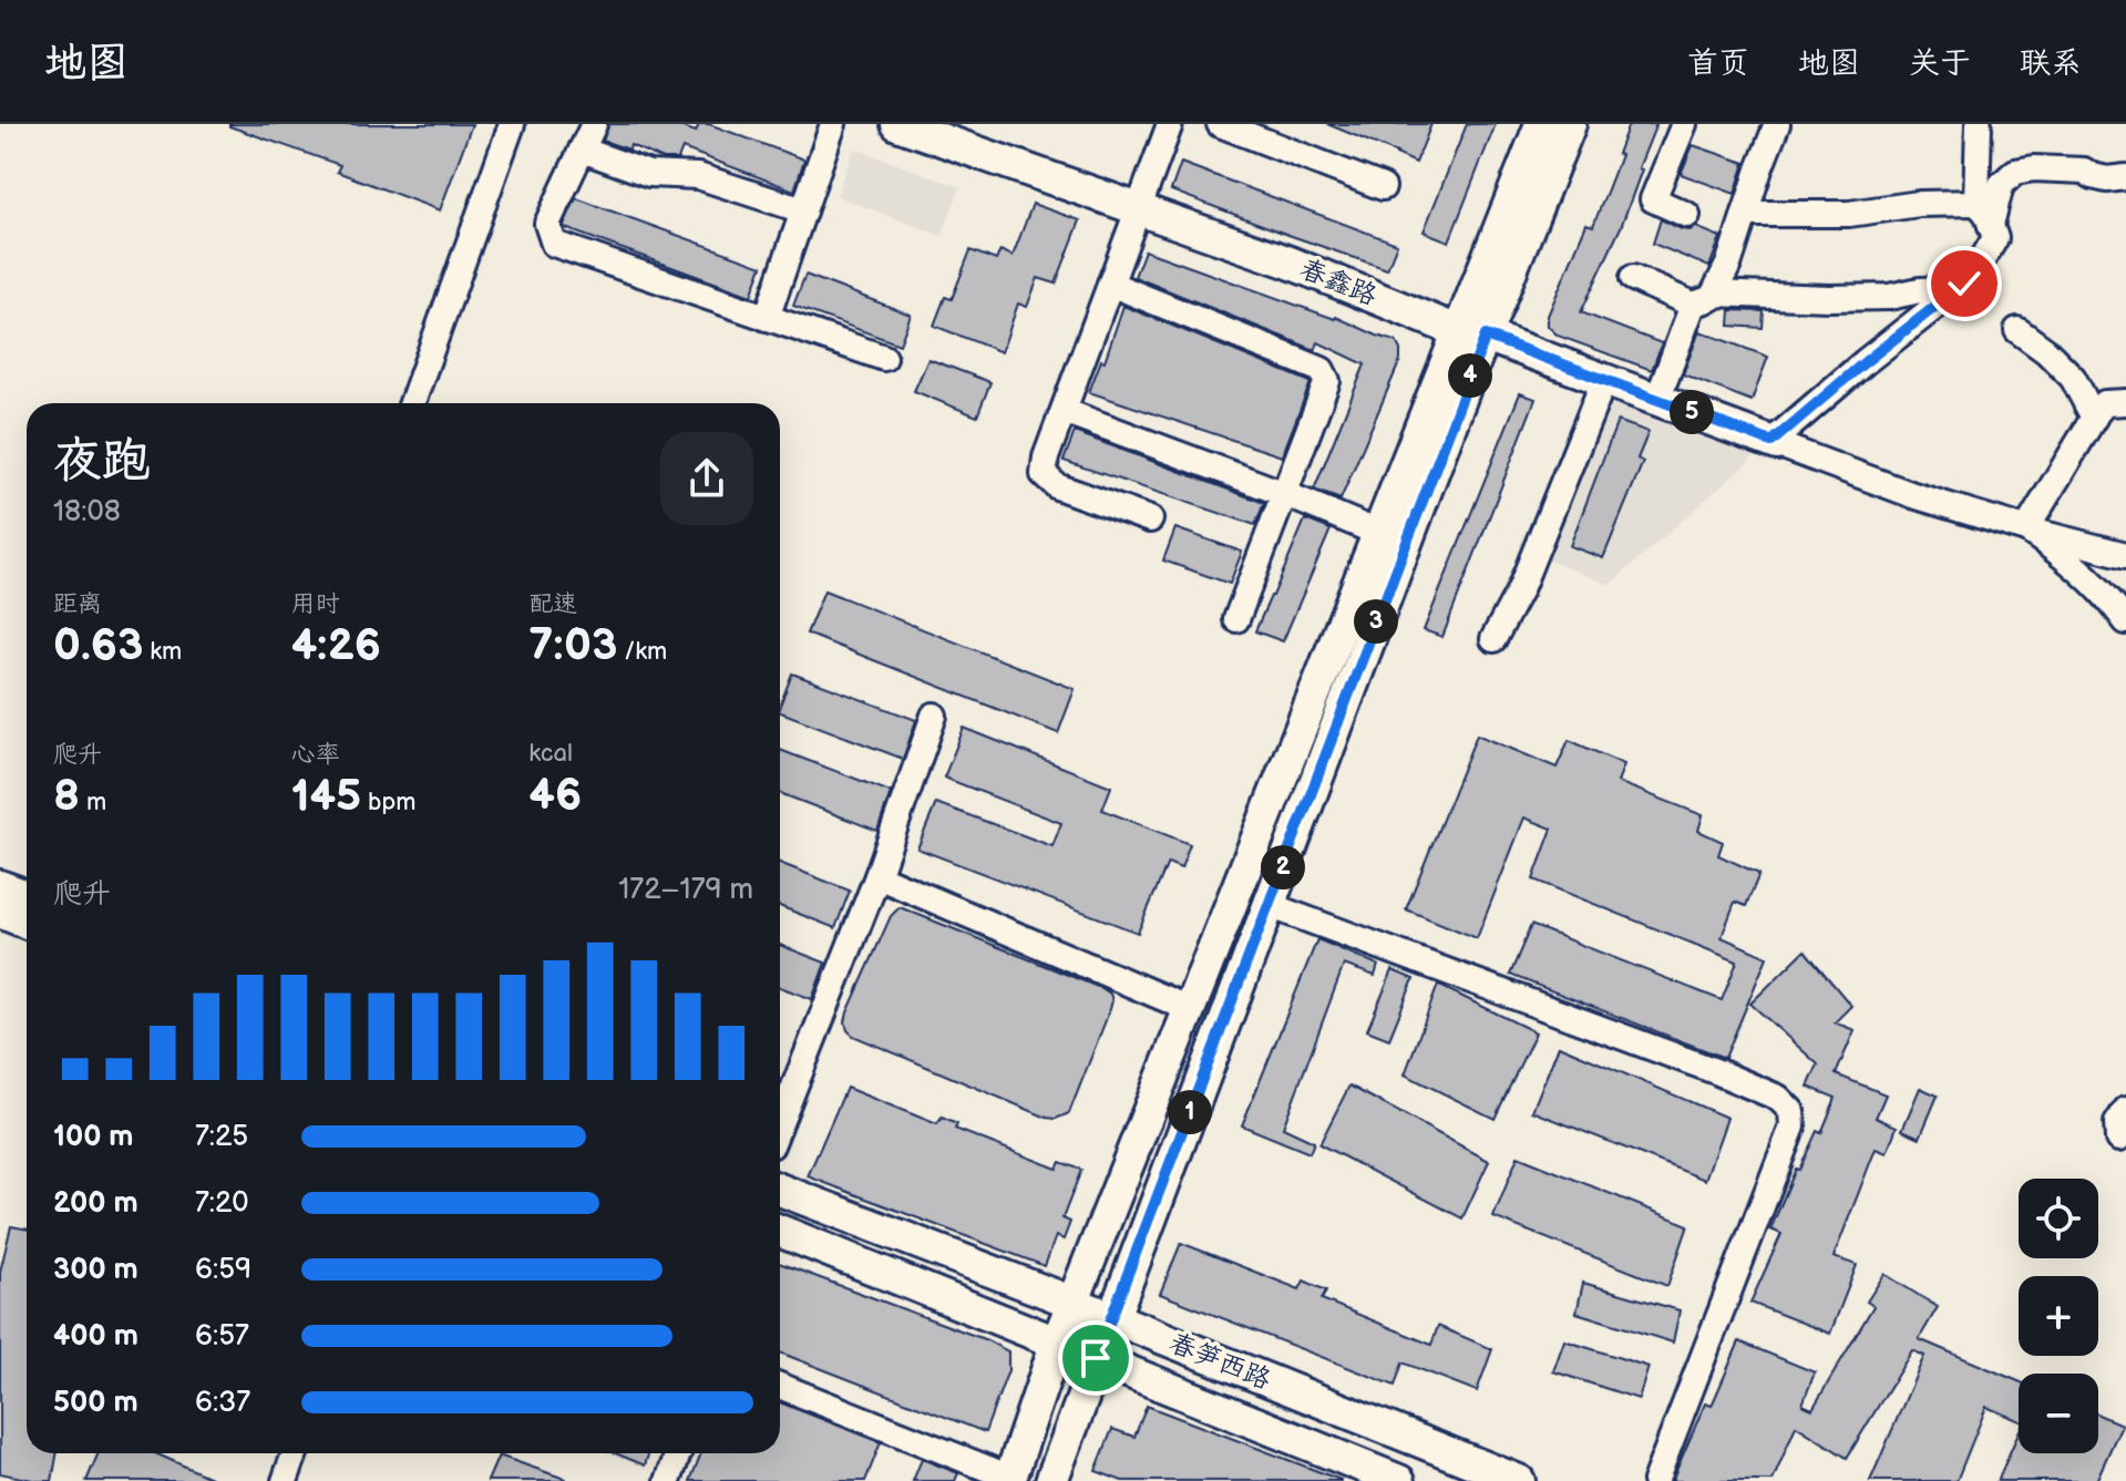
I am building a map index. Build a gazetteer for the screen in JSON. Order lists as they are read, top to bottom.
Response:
{
  "streets": {
    "main road": ["春鑫路", "春笋西路"]
  },
  "page": {
    "header": "地图",
    "nav": [
      "首页",
      "地图",
      "关于",
      "联系"
    ],
    "pins": [
      "4",
      "5",
      "3",
      "2",
      "1"
    ],
    "heading": ["夜跑", "18:08"],
    "stats": [
      ["距离", "0.63 km"],
      ["用时", "4:26"],
      ["配速", "7:03 /km"],
      ["爬升", "8 m"],
      ["心率", "145 bpm"],
      ["kcal", "46"]
    ],
    "chart": ["爬升", "172–179 m"],
    "list": [
      {
        "name": "100 m",
        "note": "7:25"
      },
      {
        "name": "200 m",
        "note": "7:20"
      },
      {
        "name": "300 m",
        "note": "6:59"
      },
      {
        "name": "400 m",
        "note": "6:57"
      },
      {
        "name": "500 m",
        "note": "6:37"
      }
    ],
    "map_buttons": ["+", "−"]
  }
}
